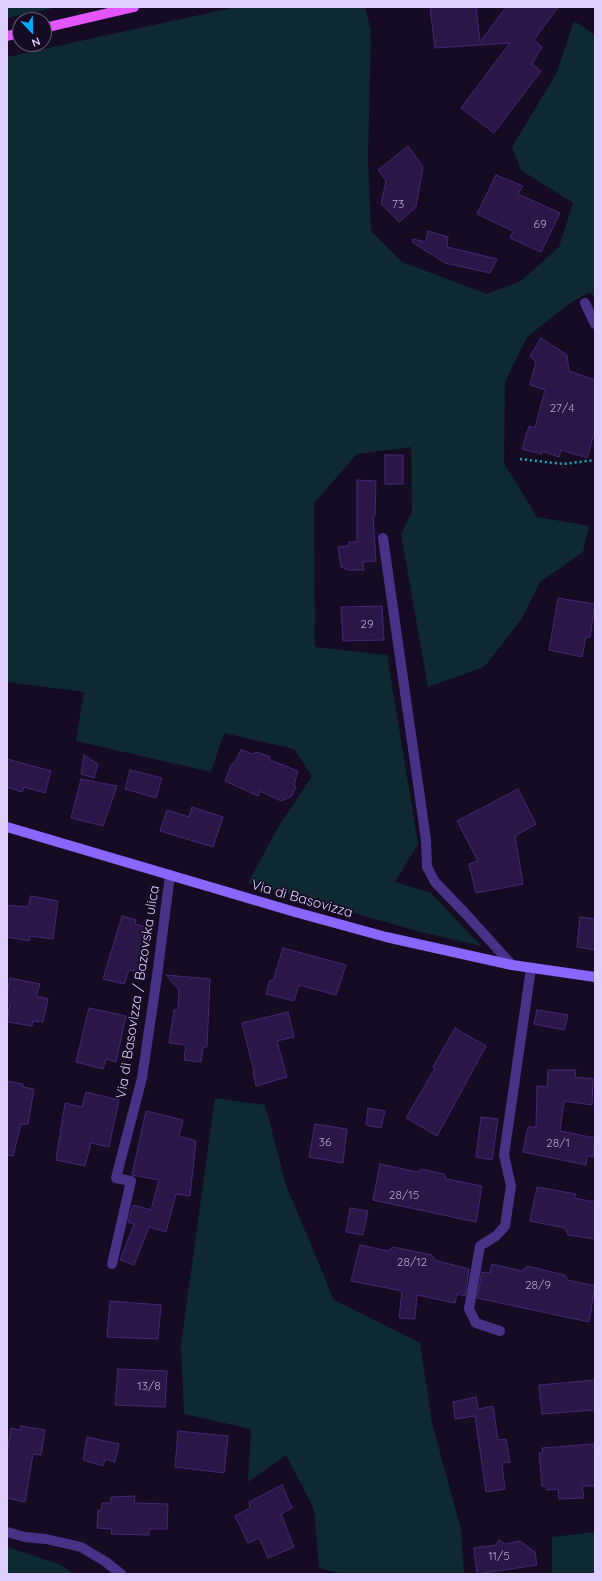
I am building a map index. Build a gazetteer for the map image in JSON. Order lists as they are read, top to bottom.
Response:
{
  "streets": {
    "main road": ["Via di Basovizza"],
    "street": ["Via di Basovizza / Bazovska ulica"]
  },
  "crossings": [
    ["Via di Basovizza", "Via di Basovizza / Bazovska ulica"]
  ],
  "house_numbers": [
    "73",
    "69",
    "27/4",
    "29",
    "36",
    "28/1",
    "28/15",
    "28/12",
    "28/9",
    "13/8",
    "11/5"
  ],
  "north": "bottom"
}
